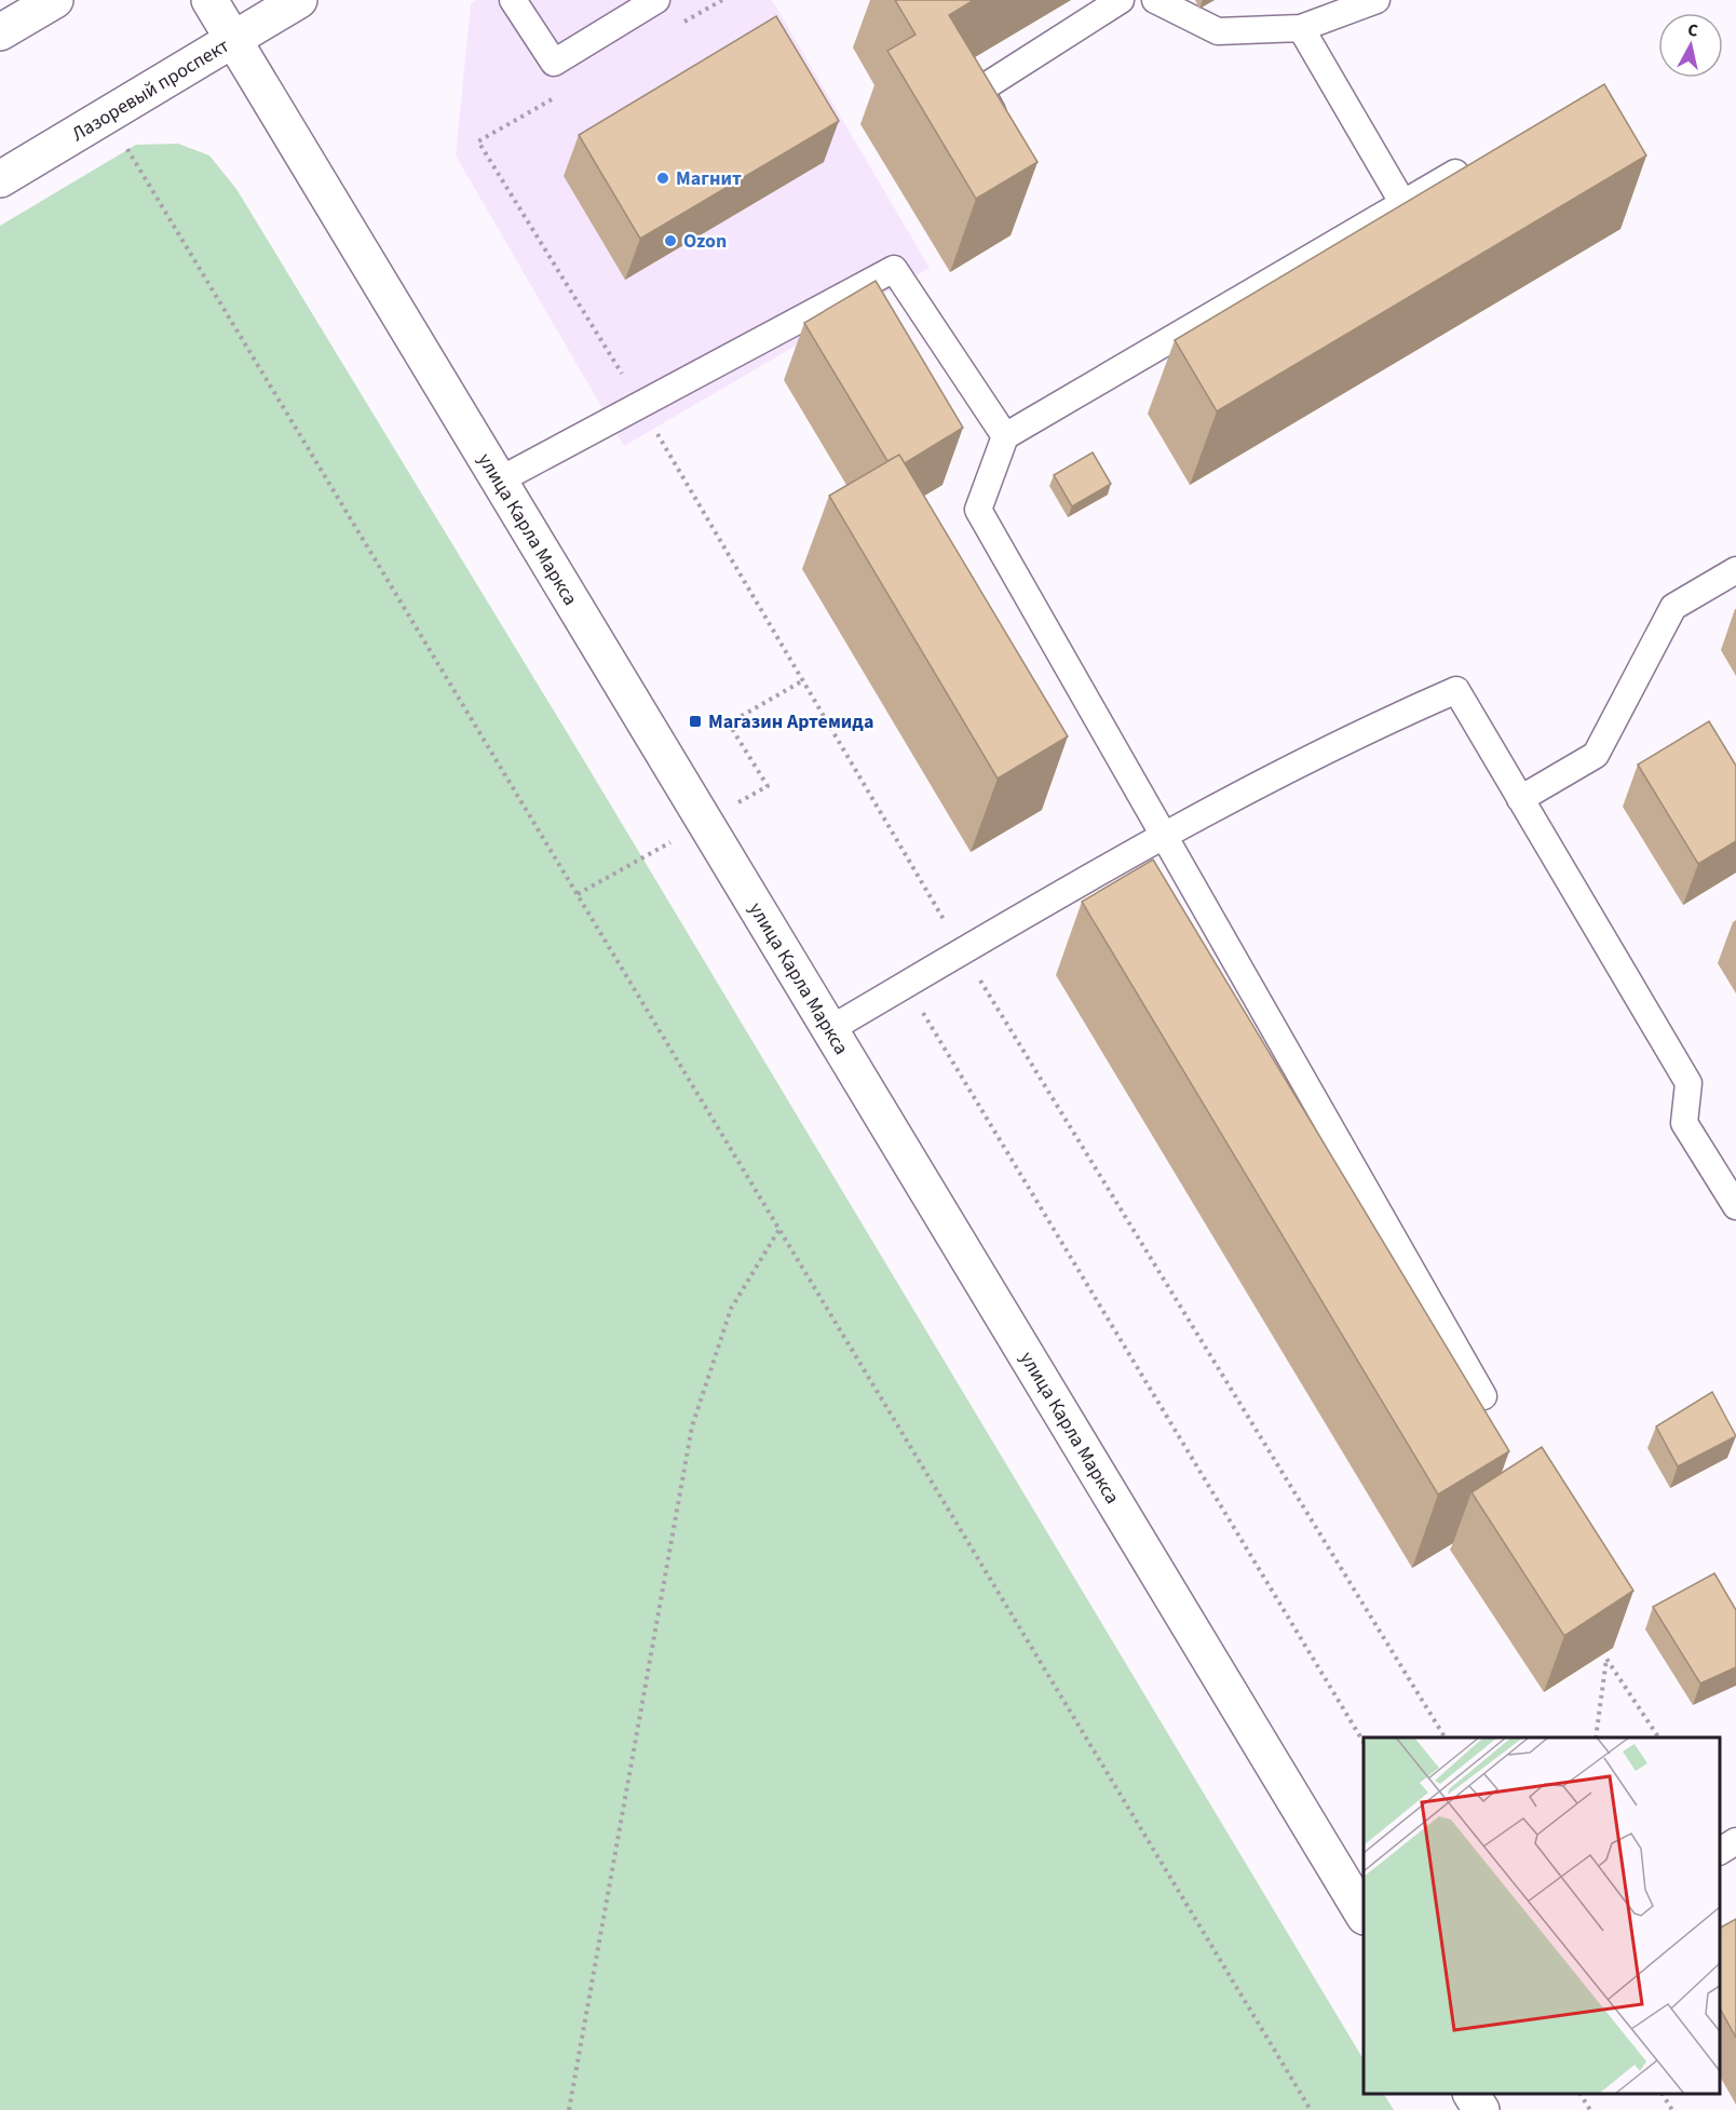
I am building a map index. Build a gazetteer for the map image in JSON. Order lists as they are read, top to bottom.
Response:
{
  "streets": {
    "street": ["Лазоревый проспект", "улица Карла Маркса"]
  },
  "crossings": [
    ["Лазоревый проспект", "улица Карла Маркса"]
  ],
  "places": {
    "other": ["Магнит", "Ozon"],
    "transit": ["Магазин Артемида"]
  },
  "north": "top"
}
